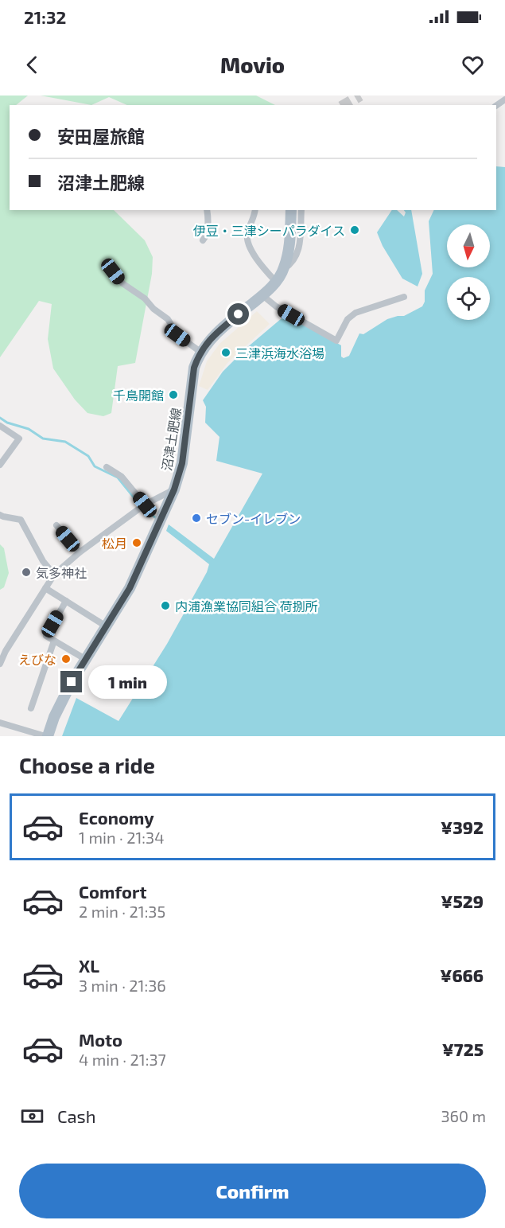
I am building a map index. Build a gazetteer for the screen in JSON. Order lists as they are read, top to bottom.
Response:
{
  "streets": {
    "main road": ["沼津土肥線"]
  },
  "places": [
    "伊豆・三津シーパラダイス",
    "三津浜海水浴場",
    "千鳥開館",
    "セブン-イレブン",
    "松月",
    "気多神社",
    "内浦漁業協同組合 荷捌所",
    "えびな"
  ],
  "north": "bottom",
  "page": {
    "status": "21:32",
    "header": "Movio",
    "banner": ["安田屋旅館", "沼津土肥線"],
    "bubble": "1 min",
    "heading": "Choose a ride",
    "list": [
      {
        "name": "Economy",
        "note": "1 min · 21:34",
        "value": "¥392"
      },
      {
        "name": "Comfort",
        "note": "2 min · 21:35",
        "value": "¥529"
      },
      {
        "name": "XL",
        "note": "3 min · 21:36",
        "value": "¥666"
      },
      {
        "name": "Moto",
        "note": "4 min · 21:37",
        "value": "¥725"
      }
    ],
    "pay": ["Cash", "360 m"],
    "buttons": "Confirm"
  }
}
